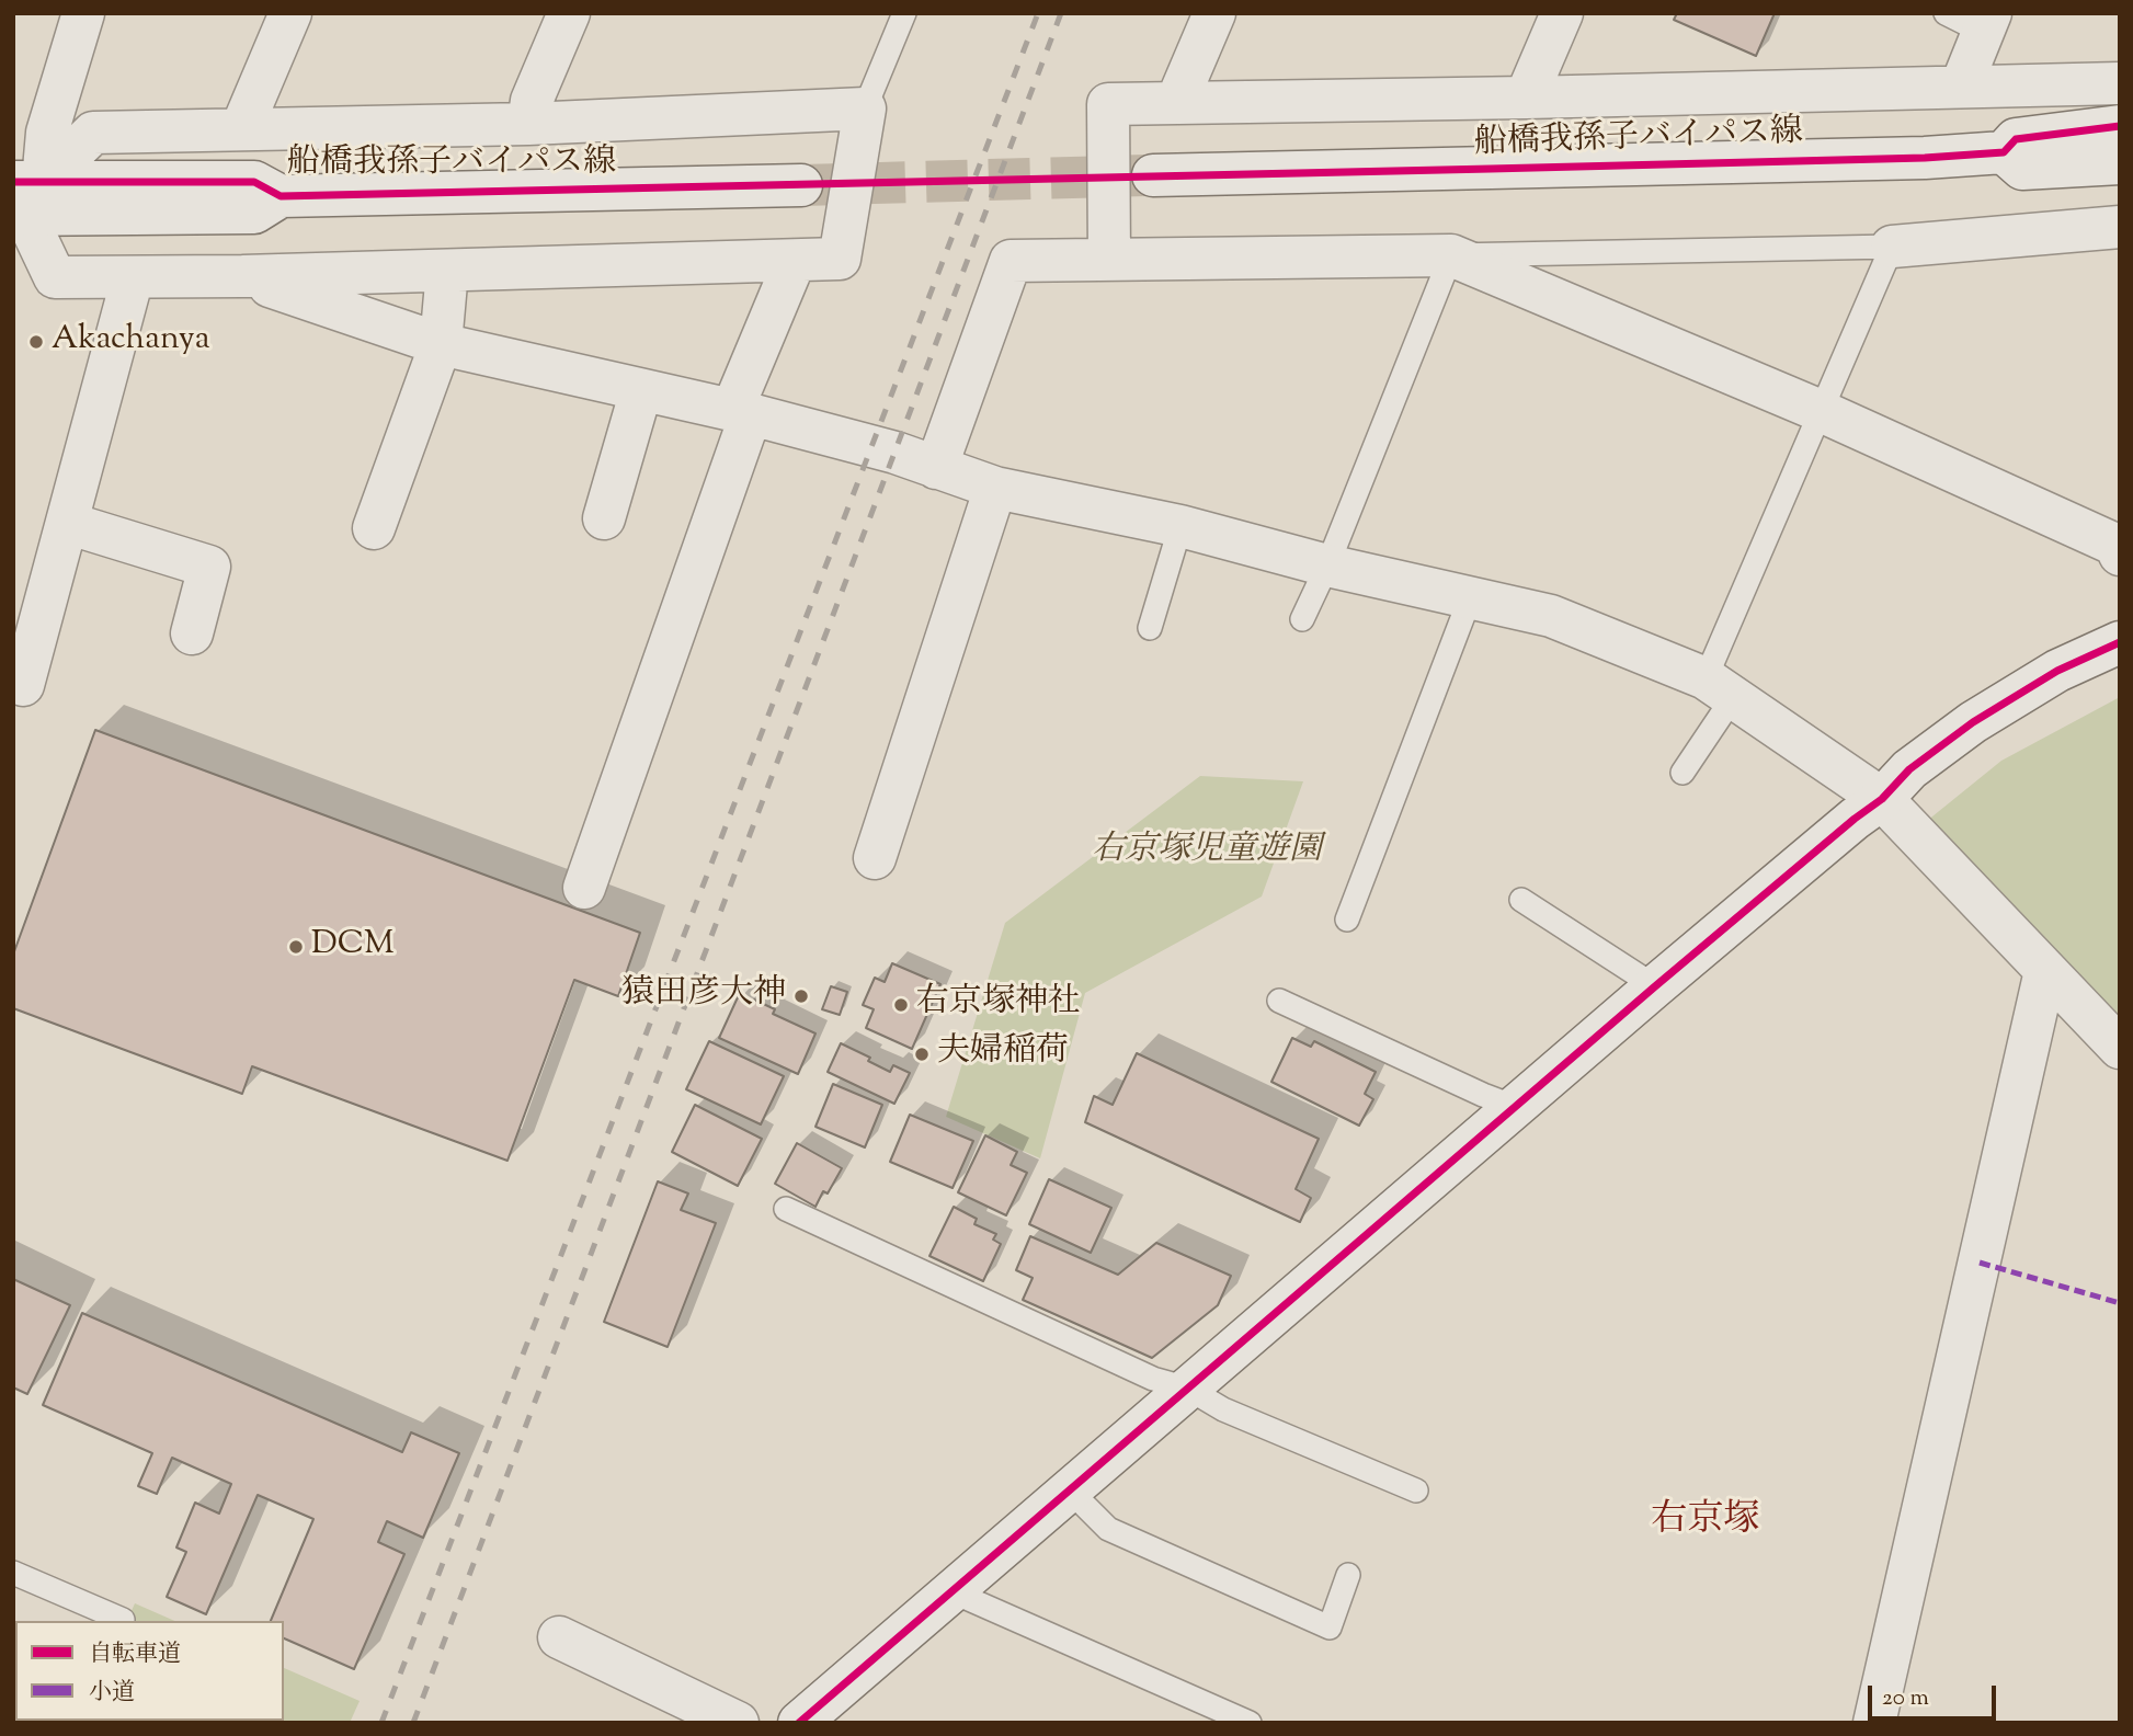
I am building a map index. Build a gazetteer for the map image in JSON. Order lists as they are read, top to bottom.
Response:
{
  "streets": {
    "street": ["船橋我孫子バイパス線"]
  },
  "districts": ["右京塚"],
  "parks": ["右京塚児童遊園"],
  "places": [
    "Akachanya",
    "DCM",
    "猿田彦大神",
    "右京塚神社",
    "夫婦稲荷"
  ],
  "legend": ["自転車道", "小道"],
  "scale_bar": "20 m"
}
